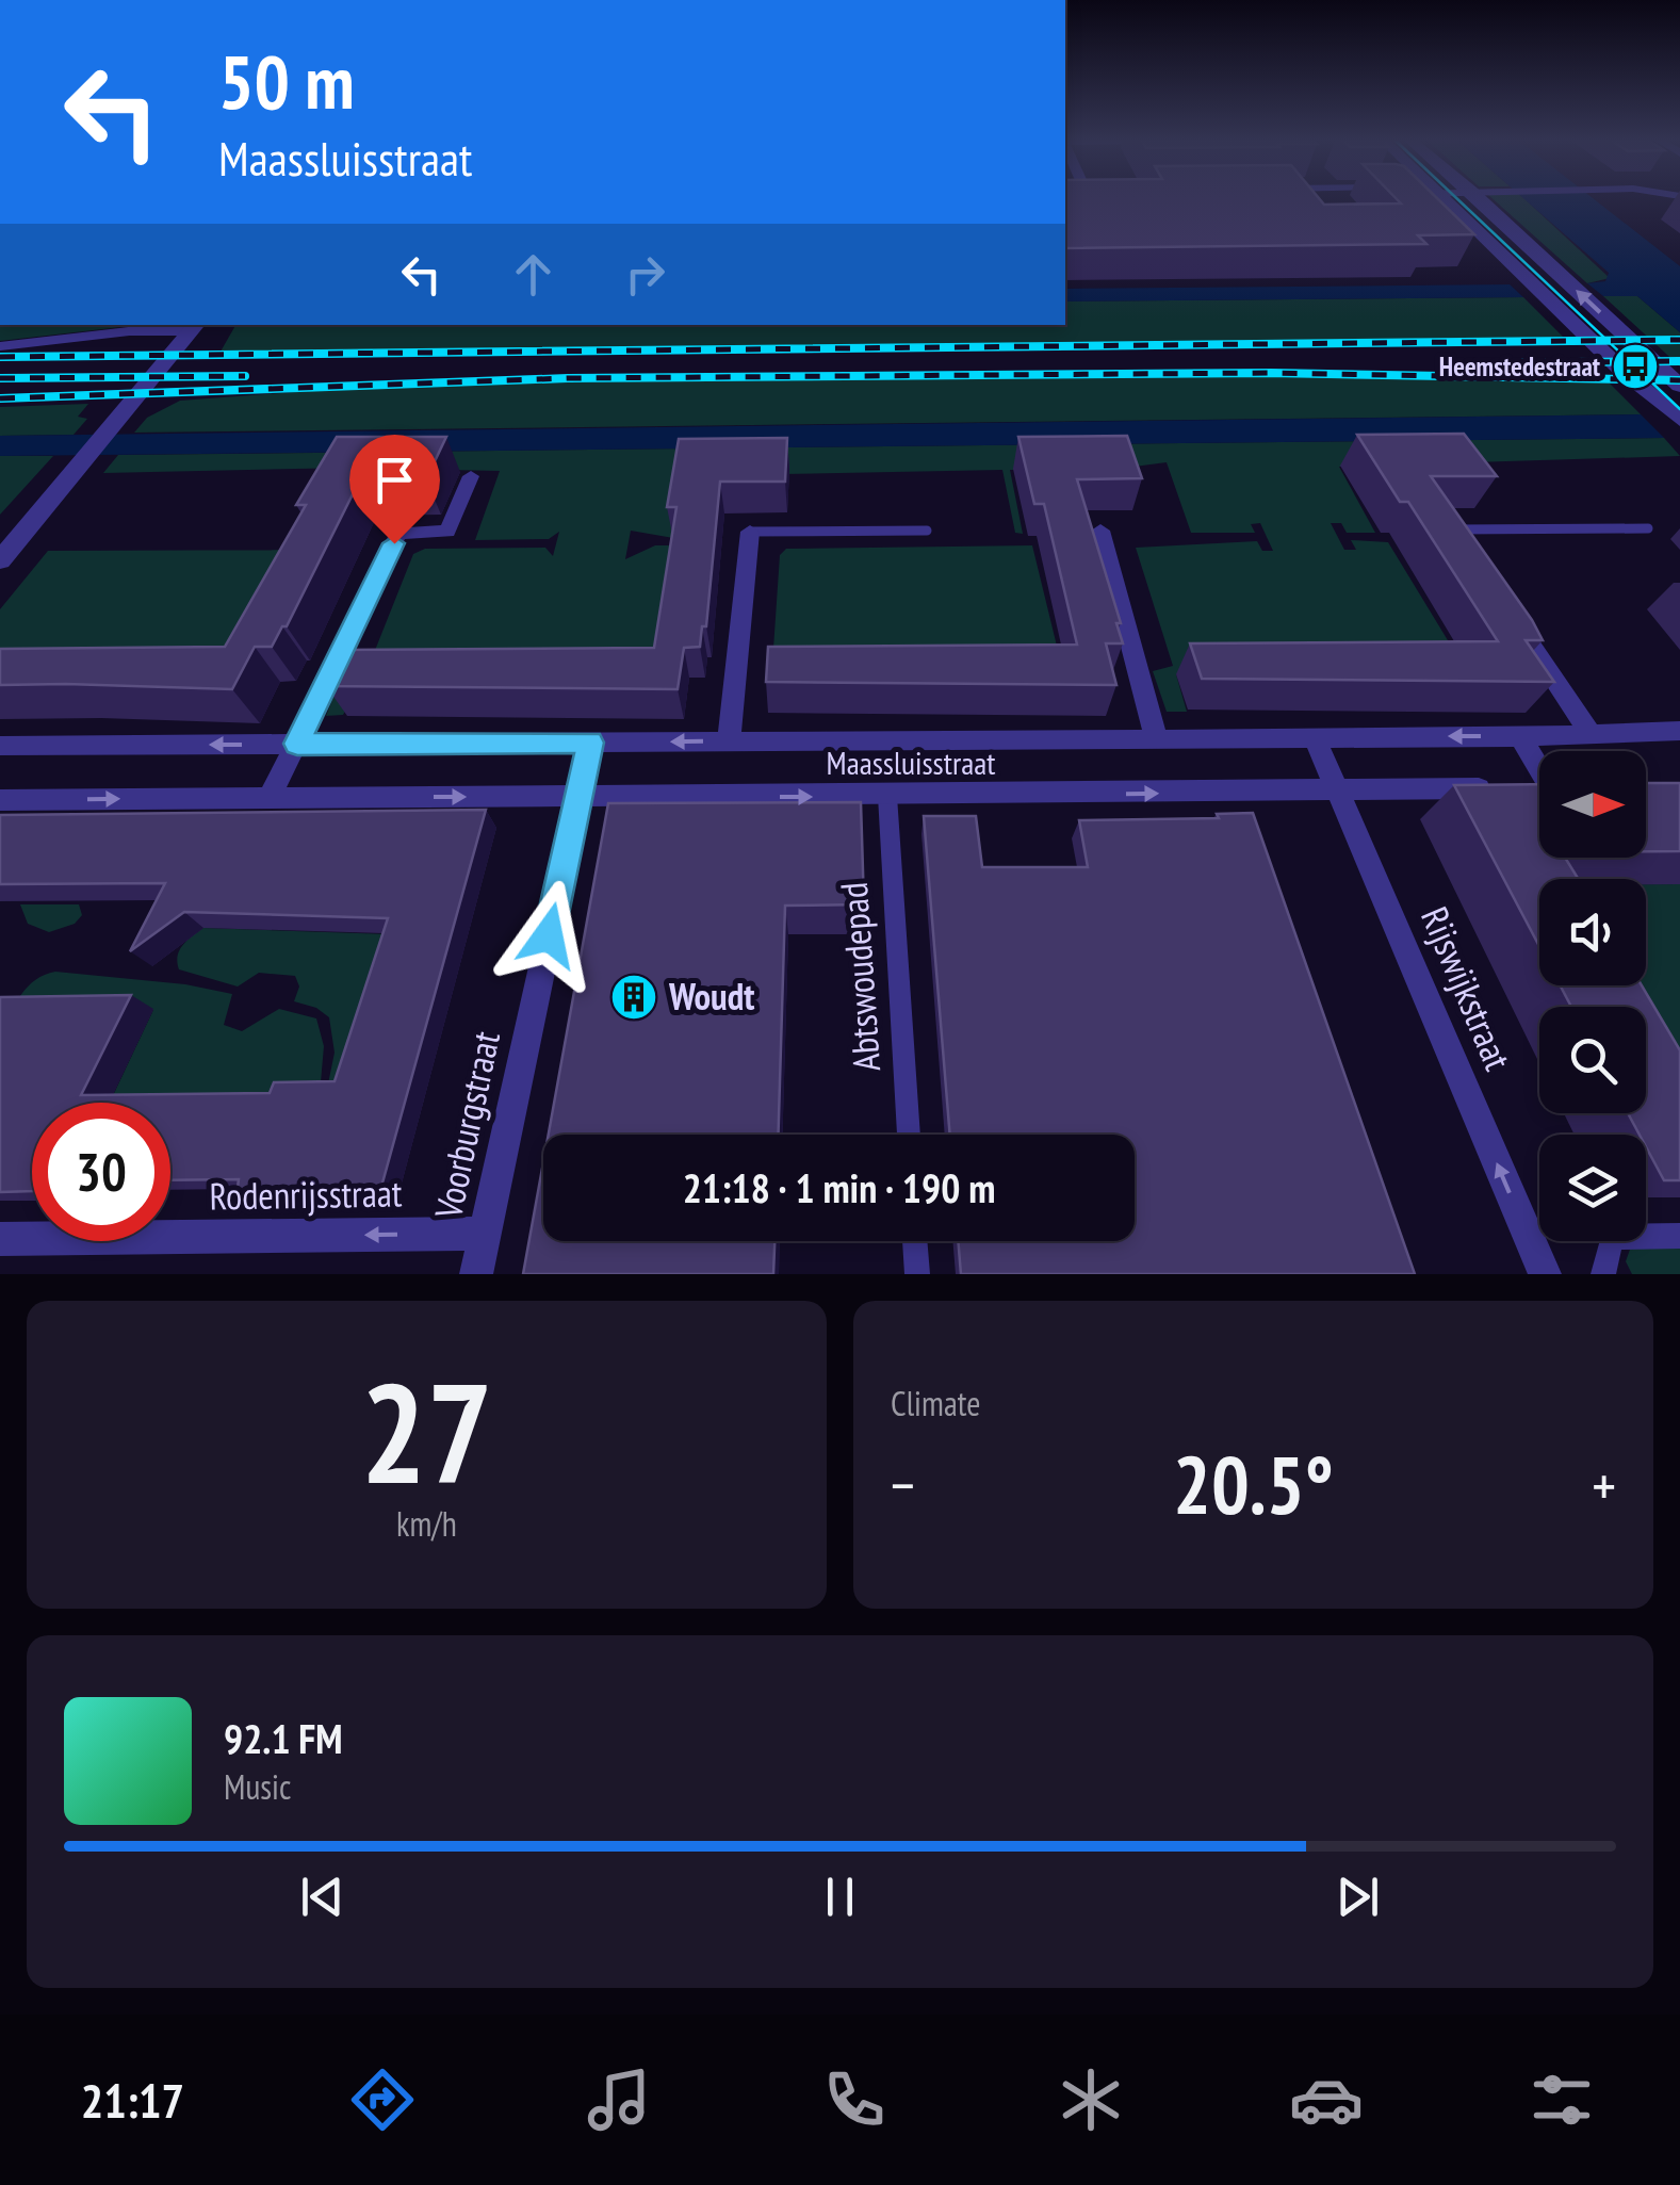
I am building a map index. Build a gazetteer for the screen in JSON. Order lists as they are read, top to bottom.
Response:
{
  "streets": {
    "street": [
      "Maassluisstraat",
      "Abtswoudepad",
      "Rijswijkstraat",
      "Voorburgstraat",
      "Rodenrijsstraat"
    ]
  },
  "crossings": [
    ["Maassluisstraat", "Abtswoudepad"],
    ["Maassluisstraat", "Rijswijkstraat"],
    ["Maassluisstraat", "Voorburgstraat"],
    ["Voorburgstraat", "Rodenrijsstraat"]
  ],
  "one_way": ["Rijswijkstraat", "Rodenrijsstraat"],
  "places": {
    "bus stop": ["Heemstedestraat"],
    "building": ["Woudt"]
  },
  "north": "right",
  "page": {
    "turn": ["50 m", "Maassluisstraat"],
    "limit": "30",
    "trip": "21:18 · 1 min · 190 m",
    "tile": [
      ["27", "km/h"],
      "Climate"
    ],
    "heat": ["−", "20.5°", "+"],
    "song": ["92.1 FM", "Music"],
    "tabs": "21:17"
  }
}
